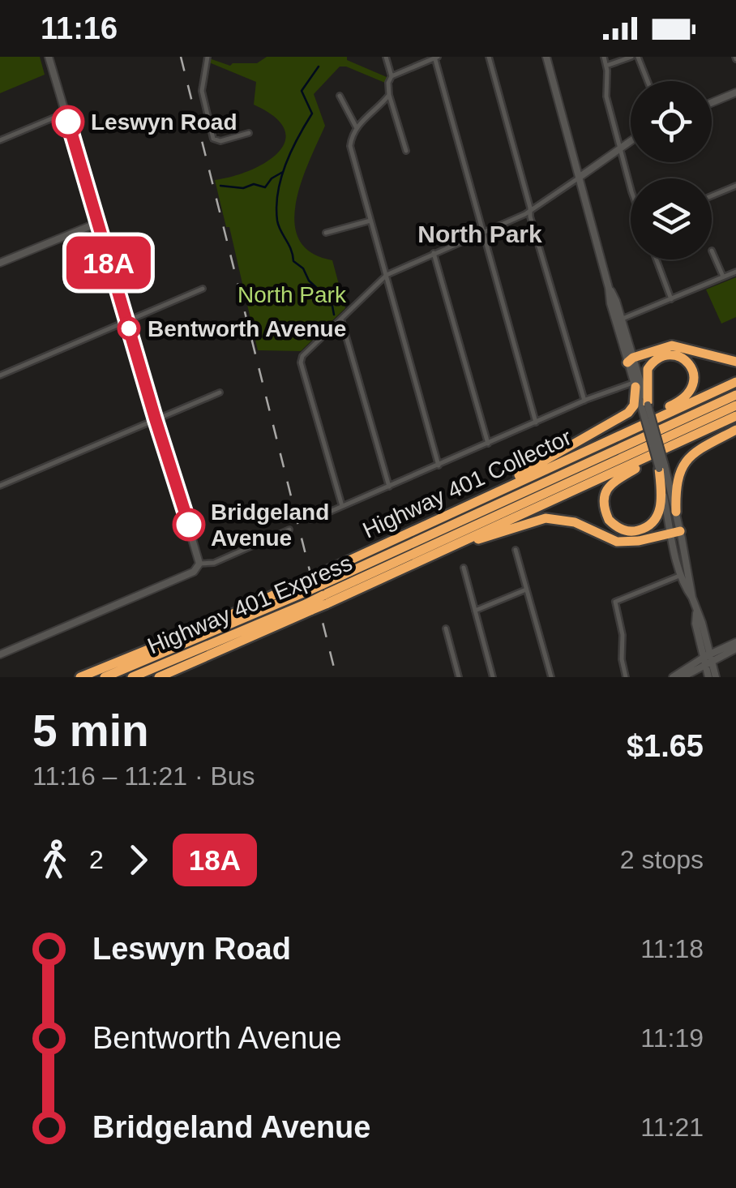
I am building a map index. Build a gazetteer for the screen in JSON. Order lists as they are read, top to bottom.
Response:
{
  "streets": {
    "highway": ["Highway 401 Collector", "Highway 401 Express"]
  },
  "crossings": [
    ["Highway 401 Collector", "Highway 401 Express"]
  ],
  "districts": ["North Park"],
  "parks": ["North Park"],
  "places": ["Leswyn Road", "Bentworth Avenue", "Bridgeland Avenue"],
  "lines": ["bus line 18A"],
  "page": {
    "status": "11:16",
    "on_map": "18A",
    "heading": ["5 min", "11:16 – 11:21 · Bus", "$1.65"],
    "legs": ["2", "18A", "2 stops"],
    "list": [
      {
        "name": "Leswyn Road",
        "value": "11:18"
      },
      {
        "name": "Bentworth Avenue",
        "value": "11:19"
      },
      {
        "name": "Bridgeland Avenue",
        "value": "11:21"
      }
    ]
  }
}
